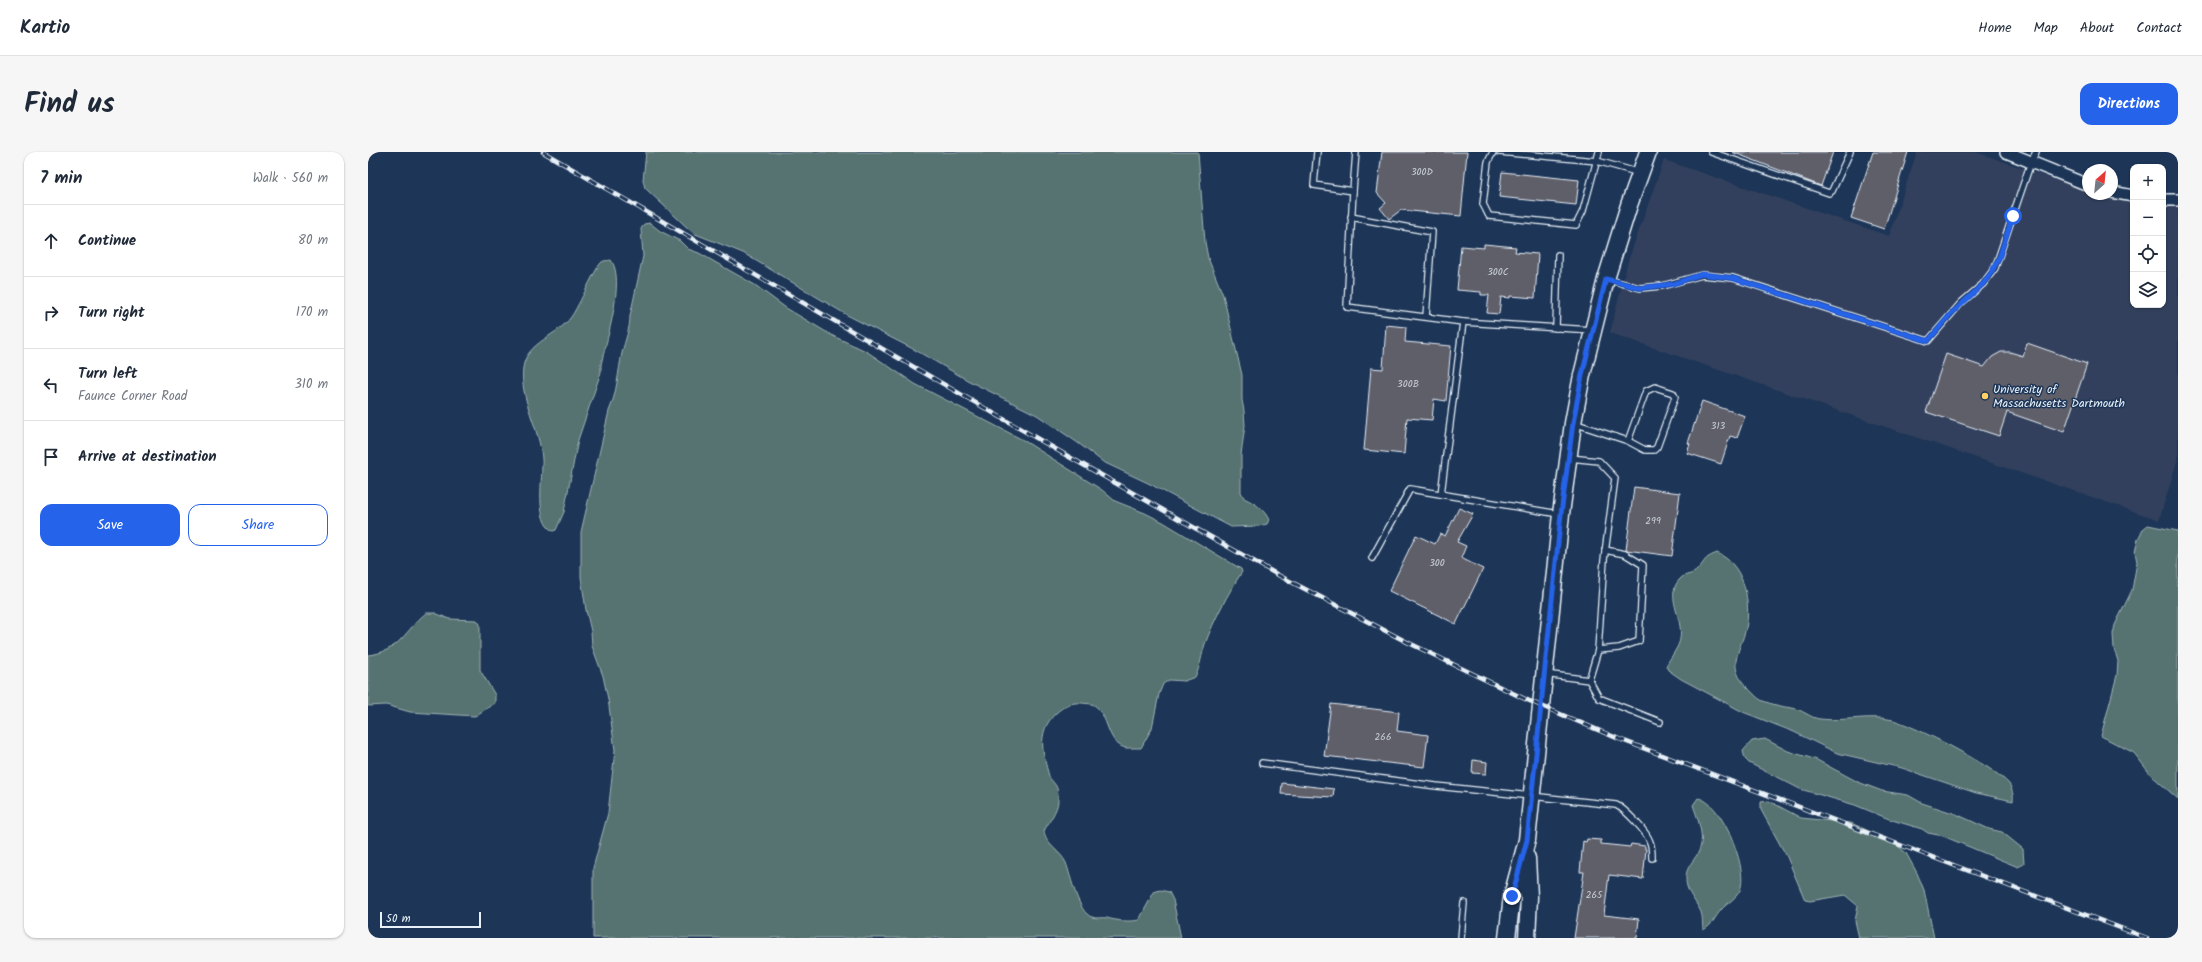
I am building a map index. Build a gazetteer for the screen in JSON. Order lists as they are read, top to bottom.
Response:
{
  "places": ["University of Massachusetts Dartmouth"],
  "house_numbers": [
    "300D",
    "300C",
    "300B",
    "313",
    "299",
    "300",
    "266",
    "265"
  ],
  "scale_bar": "50 m",
  "north": "top right",
  "page": {
    "header": "Kartio",
    "nav": [
      "Home",
      "Map",
      "About",
      "Contact"
    ],
    "title": "Find us",
    "buttons": [
      "Directions",
      ["Save", "Share"]
    ],
    "heading": ["7 min", "Walk · 560 m"],
    "map_buttons": ["+", "−"],
    "list": [
      ["Continue", "80 m"],
      ["Turn right", "170 m"],
      ["Turn left", "Faunce Corner Road", "310 m"],
      "Arrive at destination"
    ],
    "scale": "50 m"
  }
}
